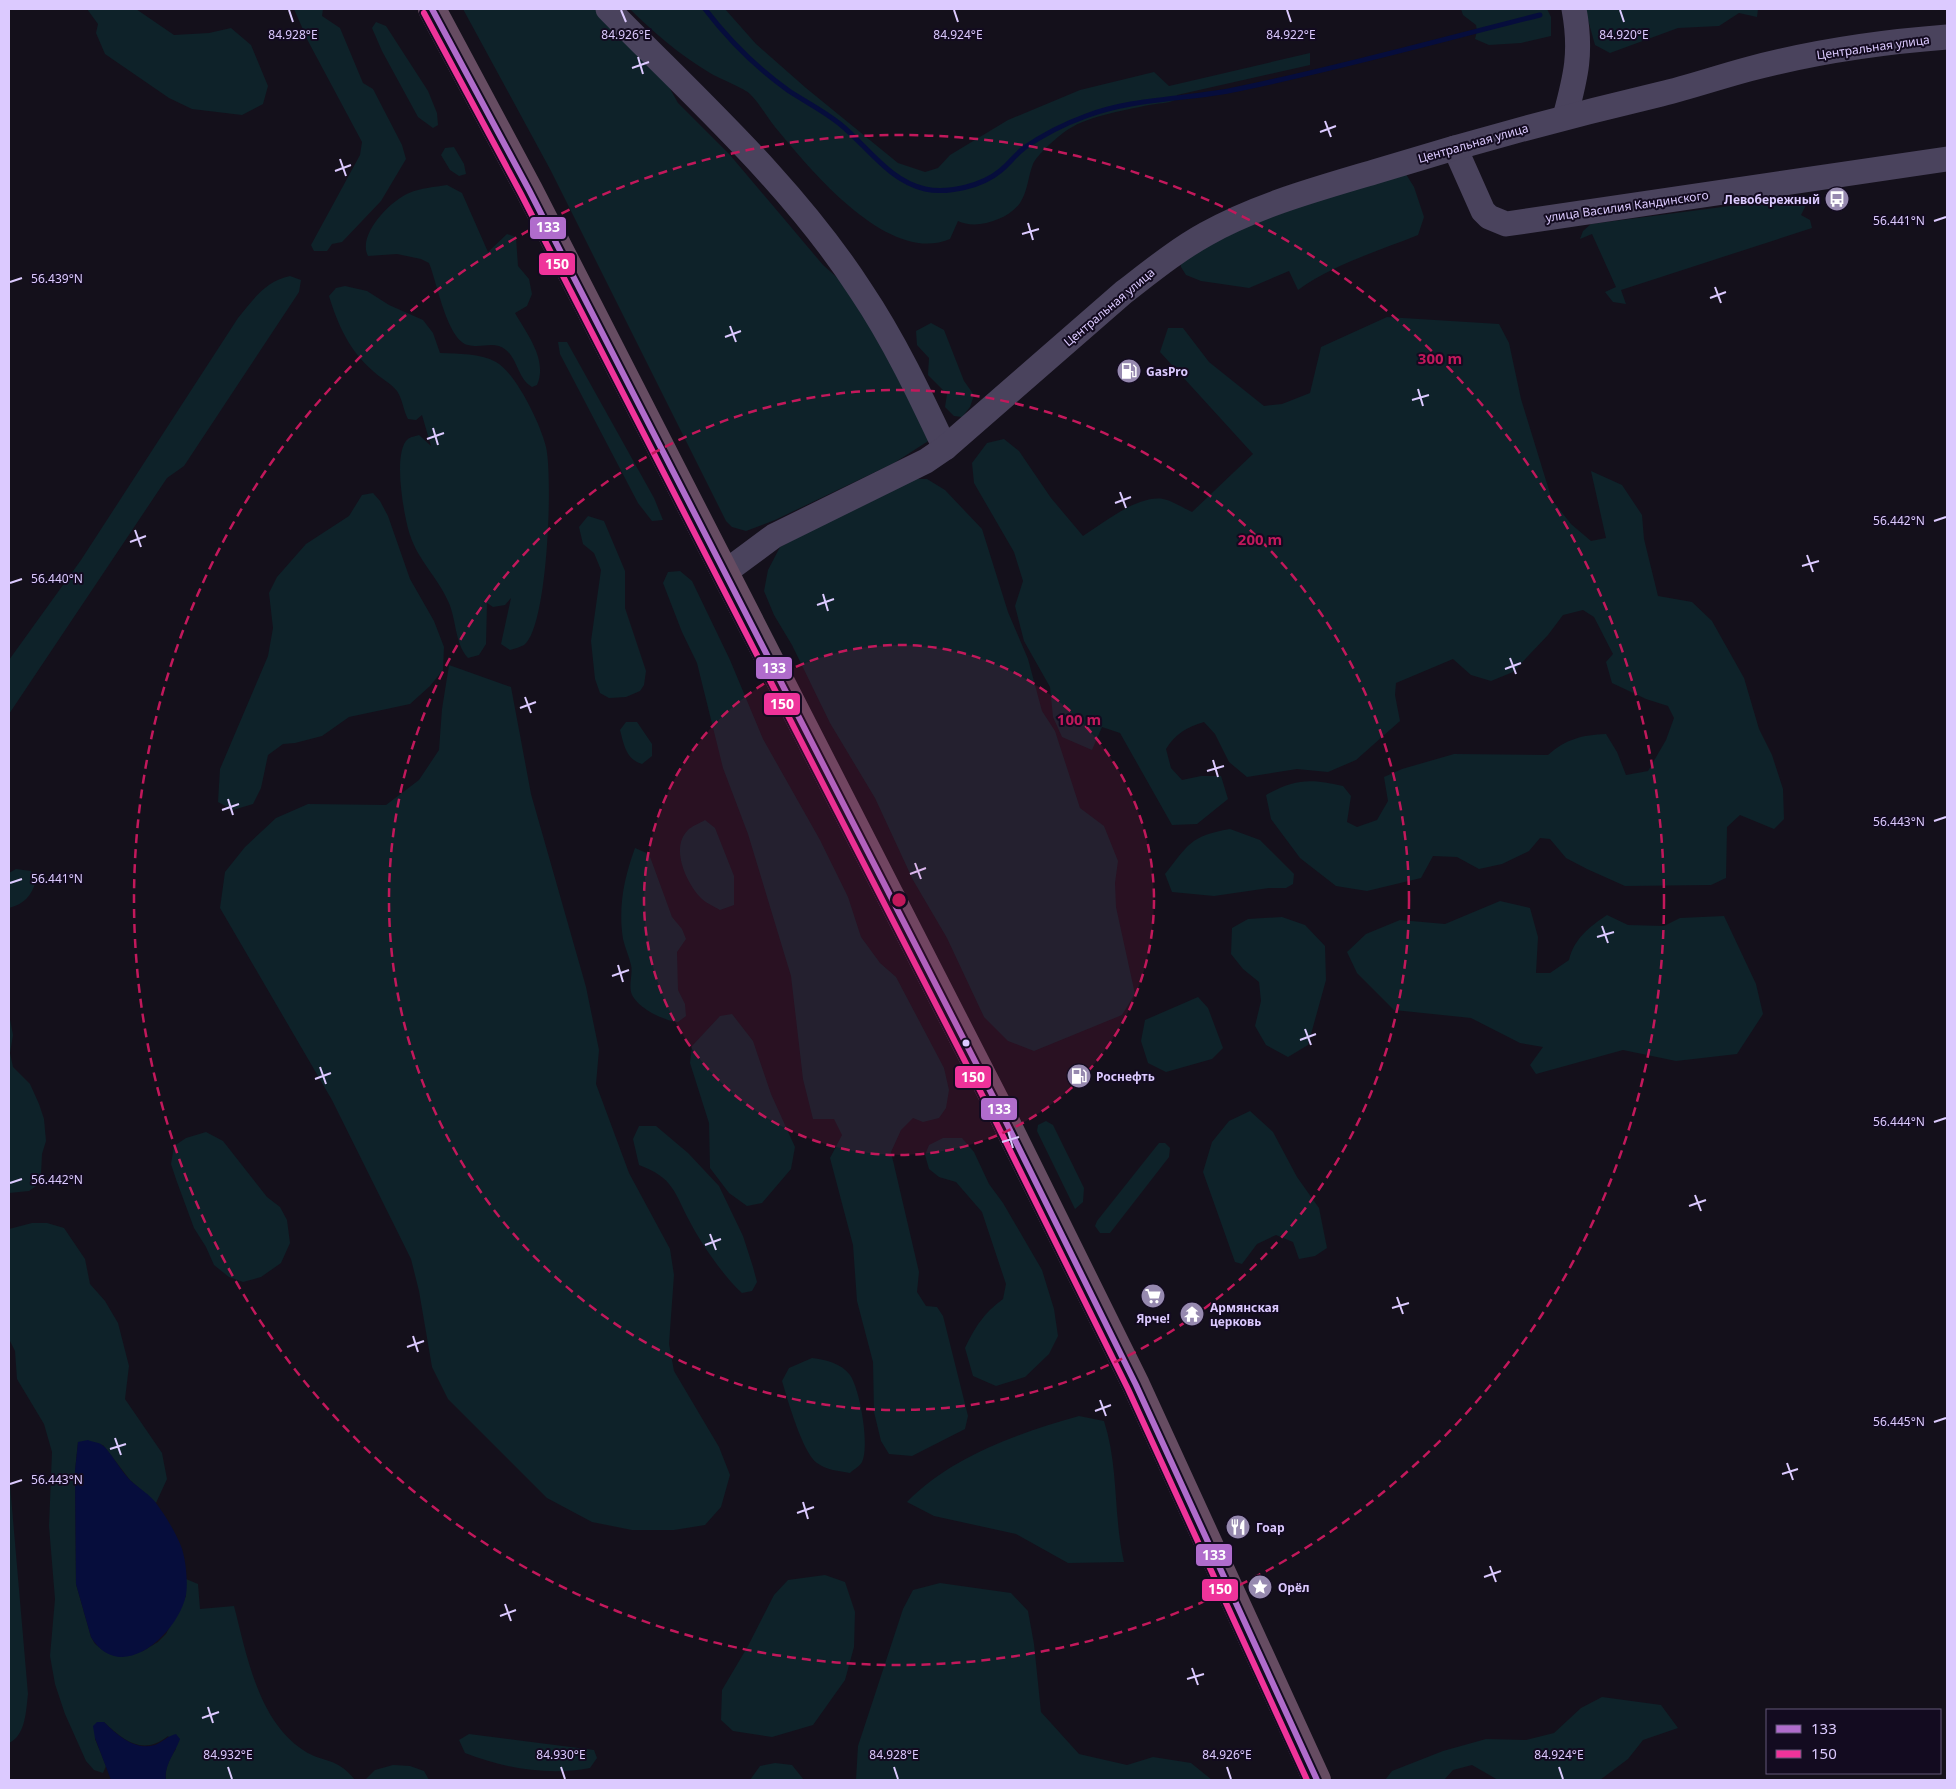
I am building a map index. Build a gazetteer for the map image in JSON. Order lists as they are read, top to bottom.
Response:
{
  "streets": {
    "street": ["Центральная улица", "улица Василия Кандинского"]
  },
  "crossings": [
    ["Центральная улица", "улица Василия Кандинского"]
  ],
  "places": {
    "bus stop": ["Левобережный"],
    "fuel station": ["GasPro", "Роснефть"],
    "supermarket": ["Ярче!"],
    "temple": ["Армянская церковь"],
    "restaurant": ["Гоар"],
    "place": ["Орёл"]
  },
  "lines": ["transit line 133", "transit line 150"],
  "legend": ["133", "150"],
  "coordinates": [
    "84.928°E",
    "84.926°E",
    "84.924°E",
    "84.922°E",
    "84.920°E",
    "56.441°N",
    "56.439°N",
    "56.442°N",
    "56.440°N",
    "56.443°N",
    "56.444°N",
    "56.445°N",
    "84.932°E",
    "84.930°E"
  ],
  "rings": ["300 m", "200 m", "100 m"]
}
